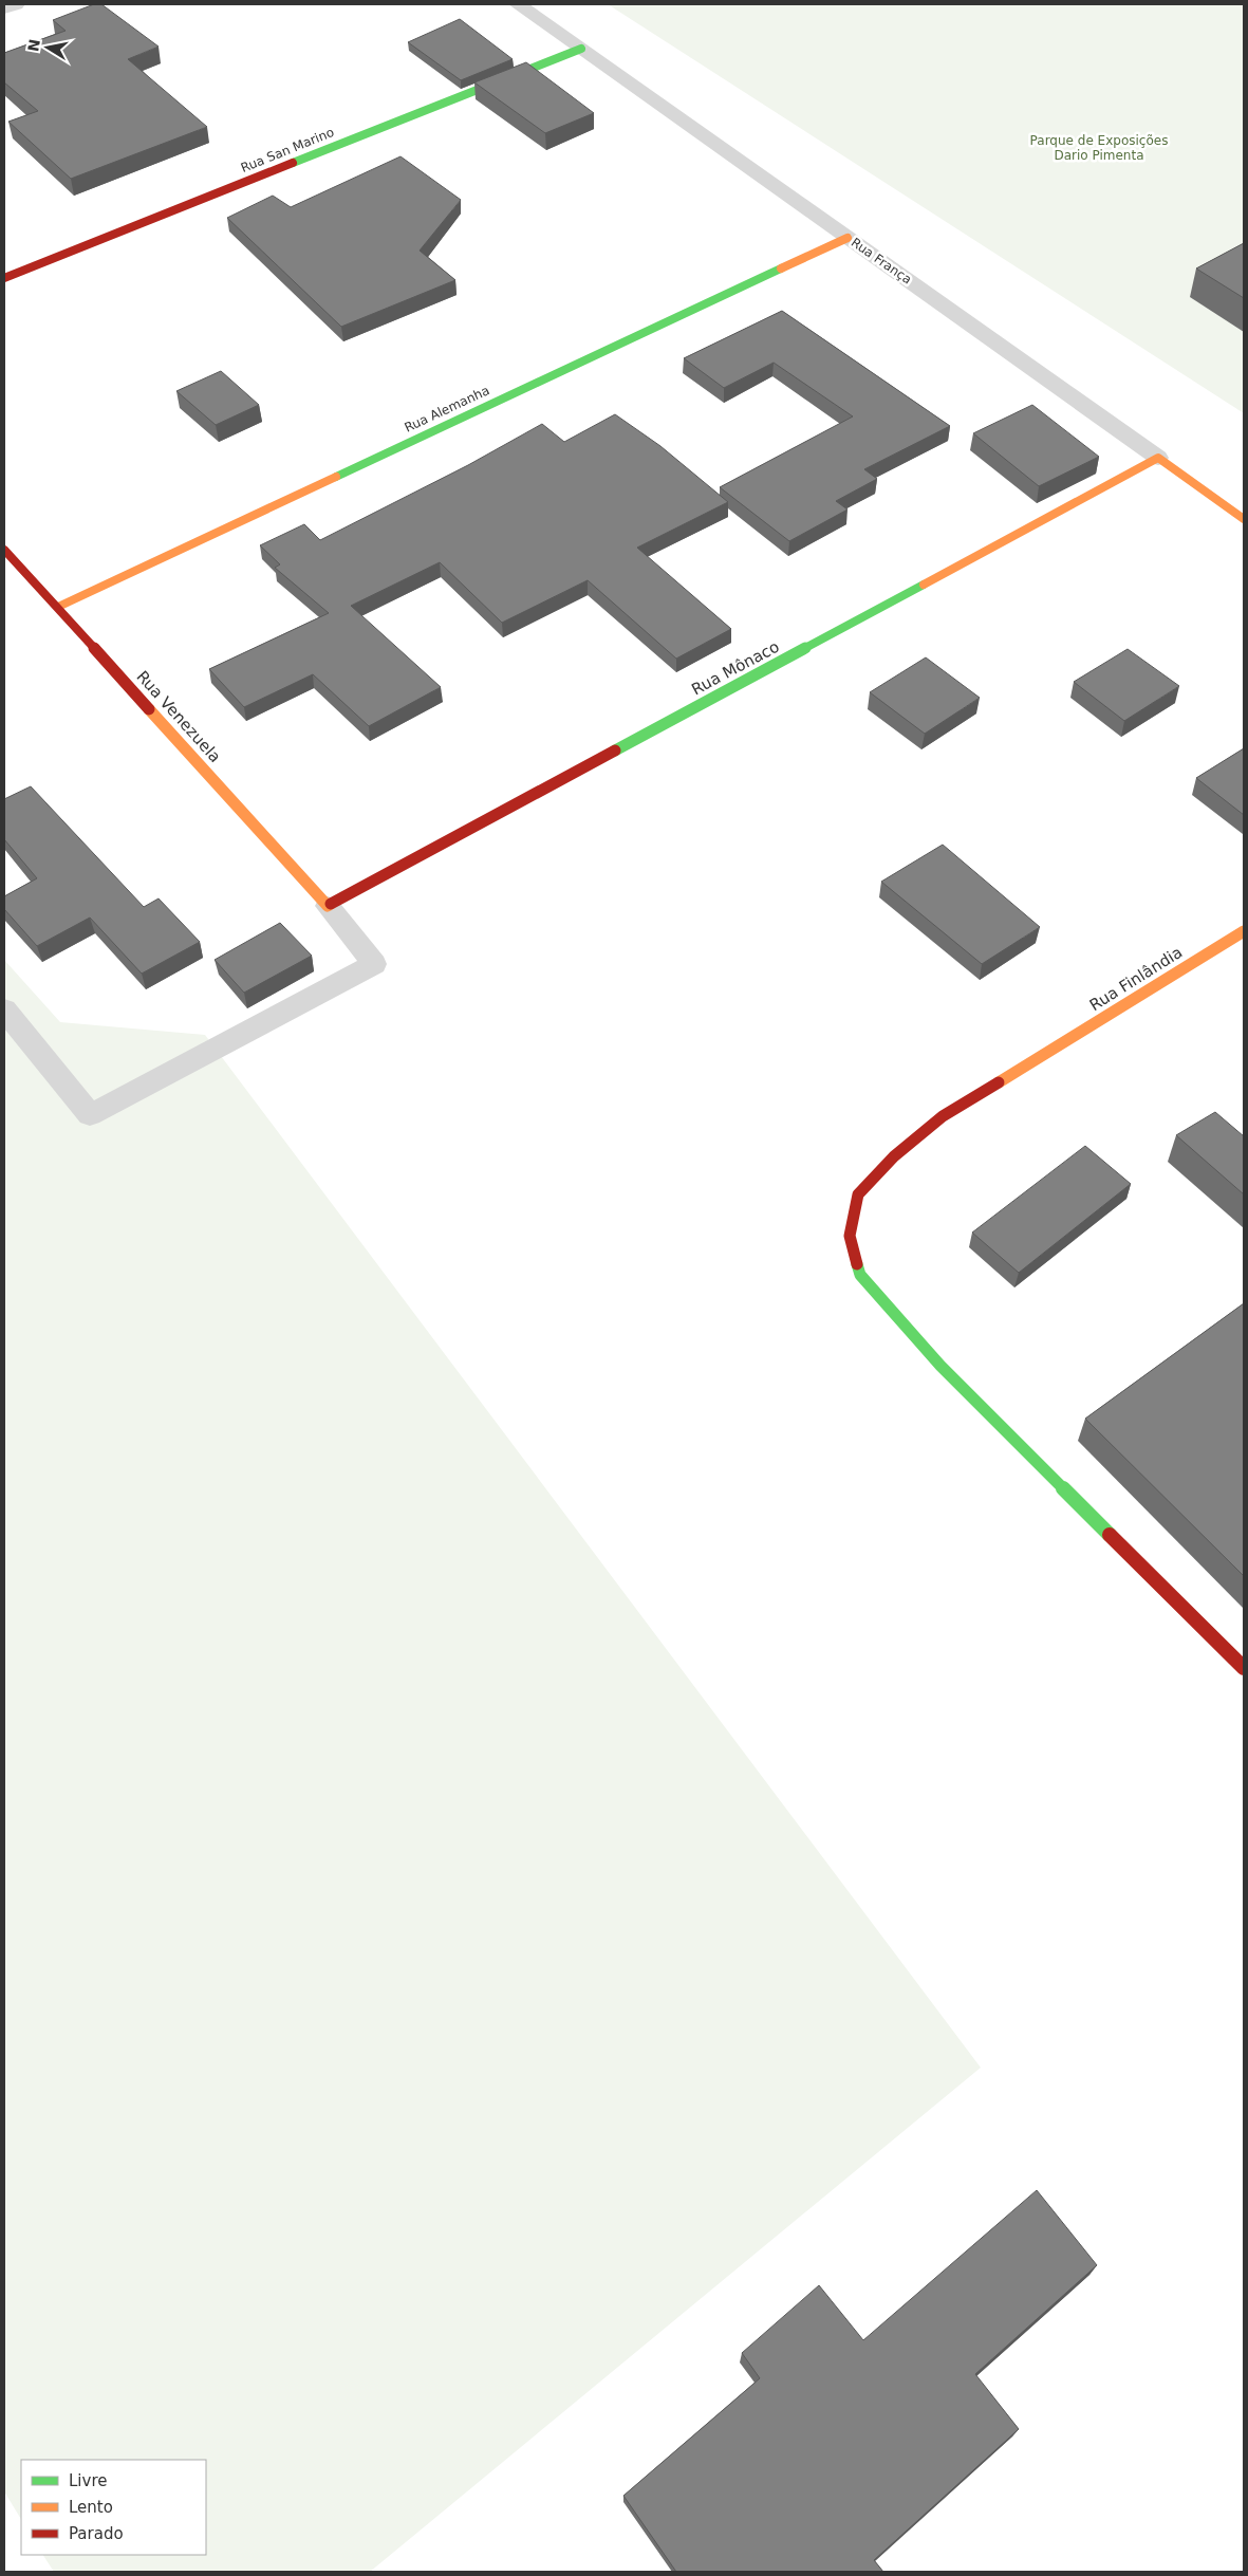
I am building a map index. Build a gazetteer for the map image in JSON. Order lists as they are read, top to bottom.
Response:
{
  "streets": {
    "street": [
      "Rua San Marino",
      "Rua França",
      "Rua Alemanha",
      "Rua Mônaco",
      "Rua Venezuela",
      "Rua Finlândia"
    ]
  },
  "crossings": [
    ["Rua San Marino", "Rua França"],
    ["Rua França", "Rua Alemanha"],
    ["Rua França", "Rua Mônaco"],
    ["Rua Alemanha", "Rua Venezuela"],
    ["Rua Mônaco", "Rua Venezuela"]
  ],
  "parks": ["Parque de Exposições Dario Pimenta"],
  "legend": ["Livre", "Lento", "Parado"],
  "north": "left"
}
